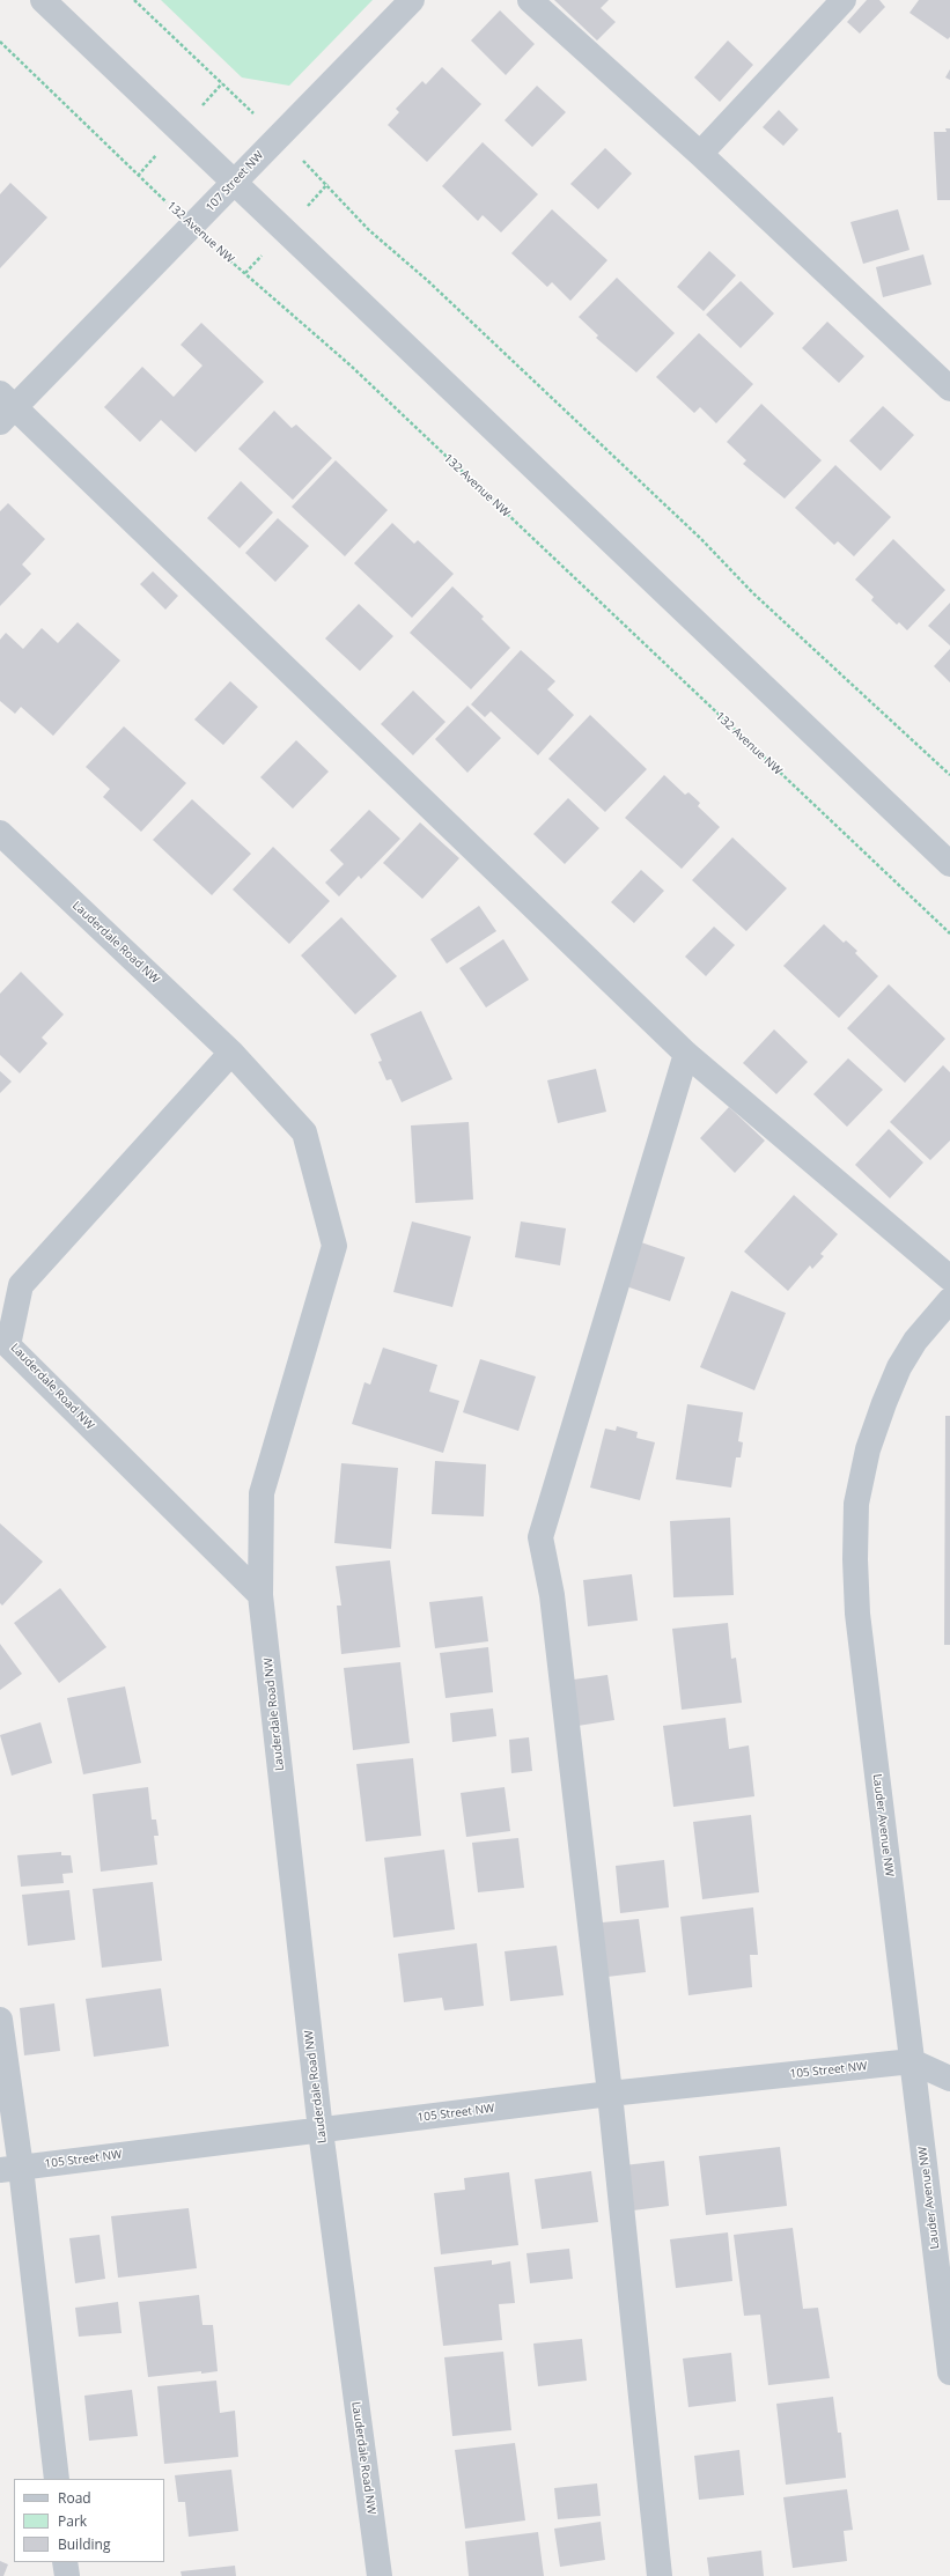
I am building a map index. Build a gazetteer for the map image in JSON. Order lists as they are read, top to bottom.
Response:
{
  "streets": {
    "street": [
      "107 Street NW",
      "Lauderdale Road NW",
      "Lauder Avenue NW",
      "105 Street NW"
    ],
    "path": ["132 Avenue NW"]
  },
  "crossings": [
    ["107 Street NW", "132 Avenue NW"],
    ["Lauderdale Road NW", "105 Street NW"],
    ["Lauder Avenue NW", "105 Street NW"]
  ],
  "legend": ["Road", "Park", "Building"]
}
